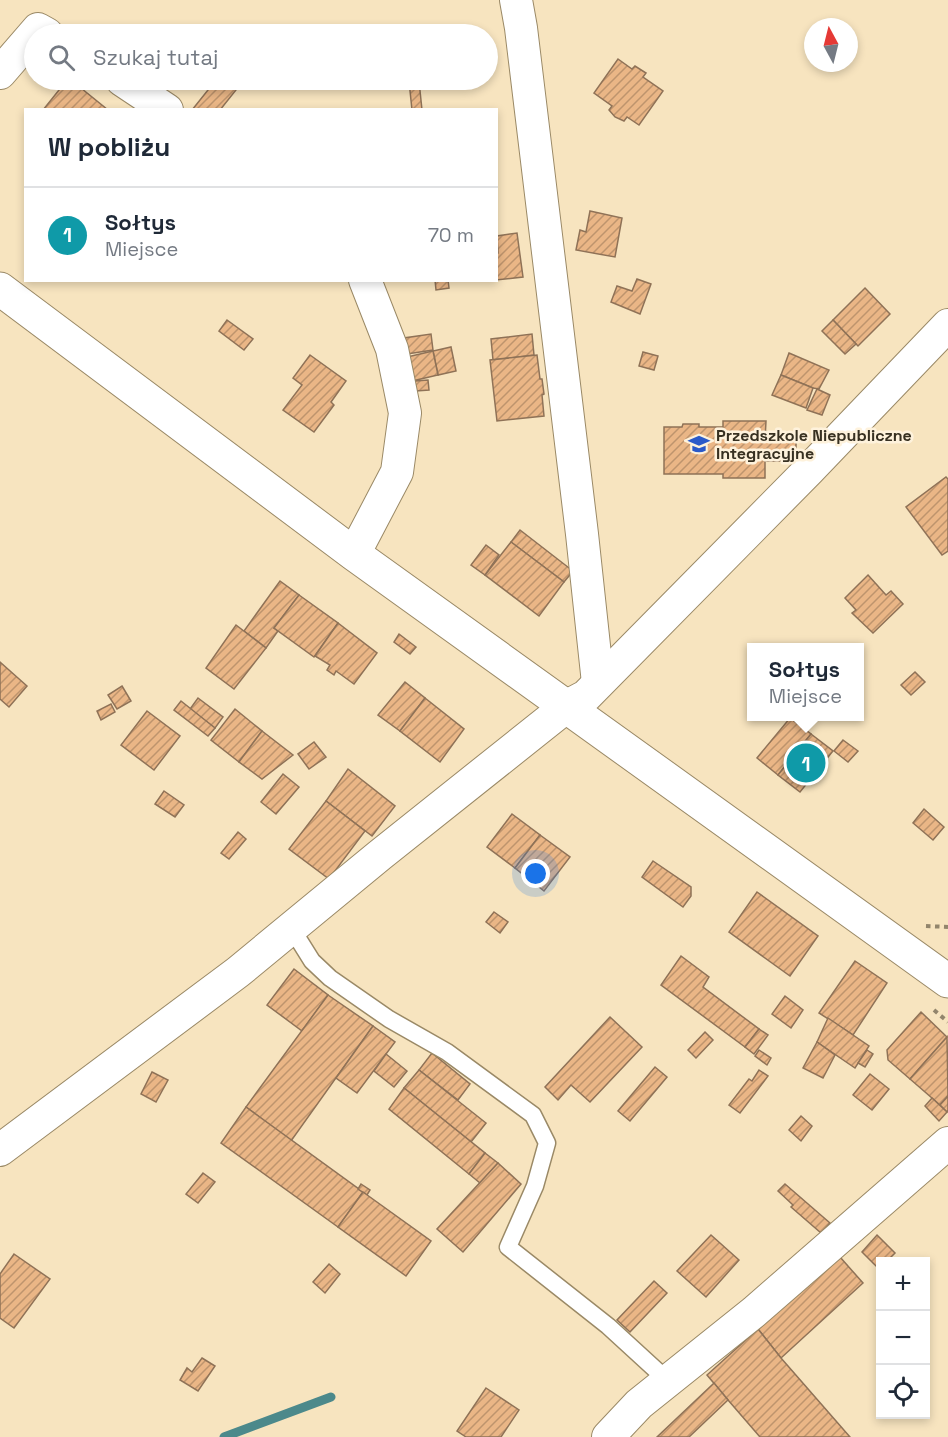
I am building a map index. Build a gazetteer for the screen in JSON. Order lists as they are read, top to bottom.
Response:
{
  "places": {
    "school or university": ["Przedszkole Niepubliczne Integracyjne"]
  },
  "north": "top",
  "page": {
    "search": "Szukaj tutaj",
    "heading": "W pobliżu",
    "list": [
      {
        "mark": "1",
        "name": "Sołtys",
        "note": "Miejsce",
        "value": "70 m"
      }
    ],
    "popup": ["Sołtys", "Miejsce"],
    "pins": "1",
    "map_buttons": ["+", "−"]
  }
}
